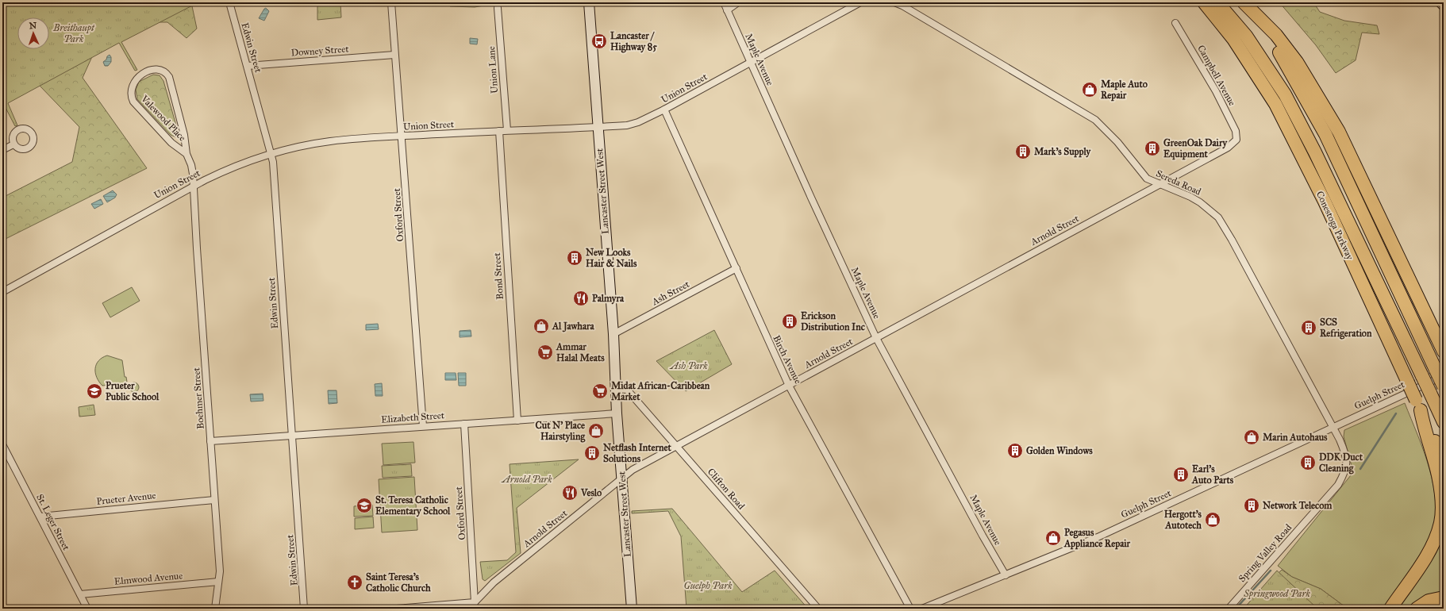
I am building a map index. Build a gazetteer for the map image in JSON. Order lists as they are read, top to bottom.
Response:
{
  "streets": {
    "highway": ["Conestoga Parkway"],
    "main road": ["Lancaster Street West"],
    "street": [
      "Edwin Street",
      "Downey Street",
      "Maple Avenue",
      "Union Lane",
      "Campbell Avenue",
      "Union Street",
      "Valewood Place",
      "Sereda Road",
      "Oxford Street",
      "Arnold Street",
      "Bond Street",
      "Ash Street",
      "Birch Avenue",
      "Guelph Street",
      "Boehmer Street",
      "Elizabeth Street",
      "Clifton Road",
      "Prueter Avenue",
      "St. Leger Street",
      "Spring Valley Road",
      "Elmwood Avenue"
    ]
  },
  "crossings": [
    ["Edwin Street", "Downey Street"],
    ["Edwin Street", "Union Street"],
    ["Edwin Street", "Elizabeth Street"],
    ["Downey Street", "Oxford Street"],
    ["Maple Avenue", "Union Street"],
    ["Maple Avenue", "Arnold Street"],
    ["Maple Avenue", "Guelph Street"],
    ["Union Lane", "Union Street"],
    ["Campbell Avenue", "Arnold Street"],
    ["Union Street", "Valewood Place"],
    ["Union Street", "Lancaster Street West"],
    ["Union Street", "Oxford Street"],
    ["Union Street", "Bond Street"],
    ["Union Street", "Birch Avenue"],
    ["Union Street", "Boehmer Street"],
    ["Valewood Place", "Boehmer Street"],
    ["Sereda Road", "Arnold Street"],
    ["Sereda Road", "Guelph Street"],
    ["Sereda Road", "Spring Valley Road"],
    ["Lancaster Street West", "Arnold Street"],
    ["Lancaster Street West", "Ash Street"],
    ["Lancaster Street West", "Elizabeth Street"],
    ["Lancaster Street West", "Clifton Road"],
    ["Oxford Street", "Arnold Street"],
    ["Oxford Street", "Elizabeth Street"],
    ["Arnold Street", "Birch Avenue"],
    ["Arnold Street", "Clifton Road"],
    ["Bond Street", "Elizabeth Street"],
    ["Ash Street", "Birch Avenue"],
    ["Guelph Street", "Spring Valley Road"],
    ["Boehmer Street", "Elizabeth Street"],
    ["Boehmer Street", "Prueter Avenue"],
    ["Boehmer Street", "Elmwood Avenue"],
    ["Prueter Avenue", "St. Leger Street"],
    ["St. Leger Street", "Elmwood Avenue"]
  ],
  "parks": [
    "Breithaupt Park",
    "Ash Park",
    "Arnold Park",
    "Guelph Park",
    "Springwood Park"
  ],
  "places": {
    "bus stop": ["Lancaster / Highway 85"],
    "shop": [
      "Maple Auto Repair",
      "Al Jawhara",
      "Cut N' Place Hairstyling",
      "Marin Autohaus",
      "Hergott's Autotech",
      "Pegasus Appliance Repair"
    ],
    "building": [
      "GreenOak Dairy Equipment",
      "Mark's Supply",
      "New Looks Hair & Nails",
      "Erickson Distribution Inc",
      "SCS Refrigeration",
      "Golden Windows",
      "Netflash Internet Solutions",
      "DDK Duct Cleaning",
      "Earl's Auto Parts",
      "Network Telecom"
    ],
    "restaurant": ["Palmyra", "Veslo"],
    "supermarket": ["Ammar Halal Meats", "Midat African-Caribbean Market"],
    "school or university": ["Prueter Public School", "St. Teresa Catholic Elementary School"],
    "church": ["Saint Teresa's Catholic Church"]
  },
  "north": "top"
}
